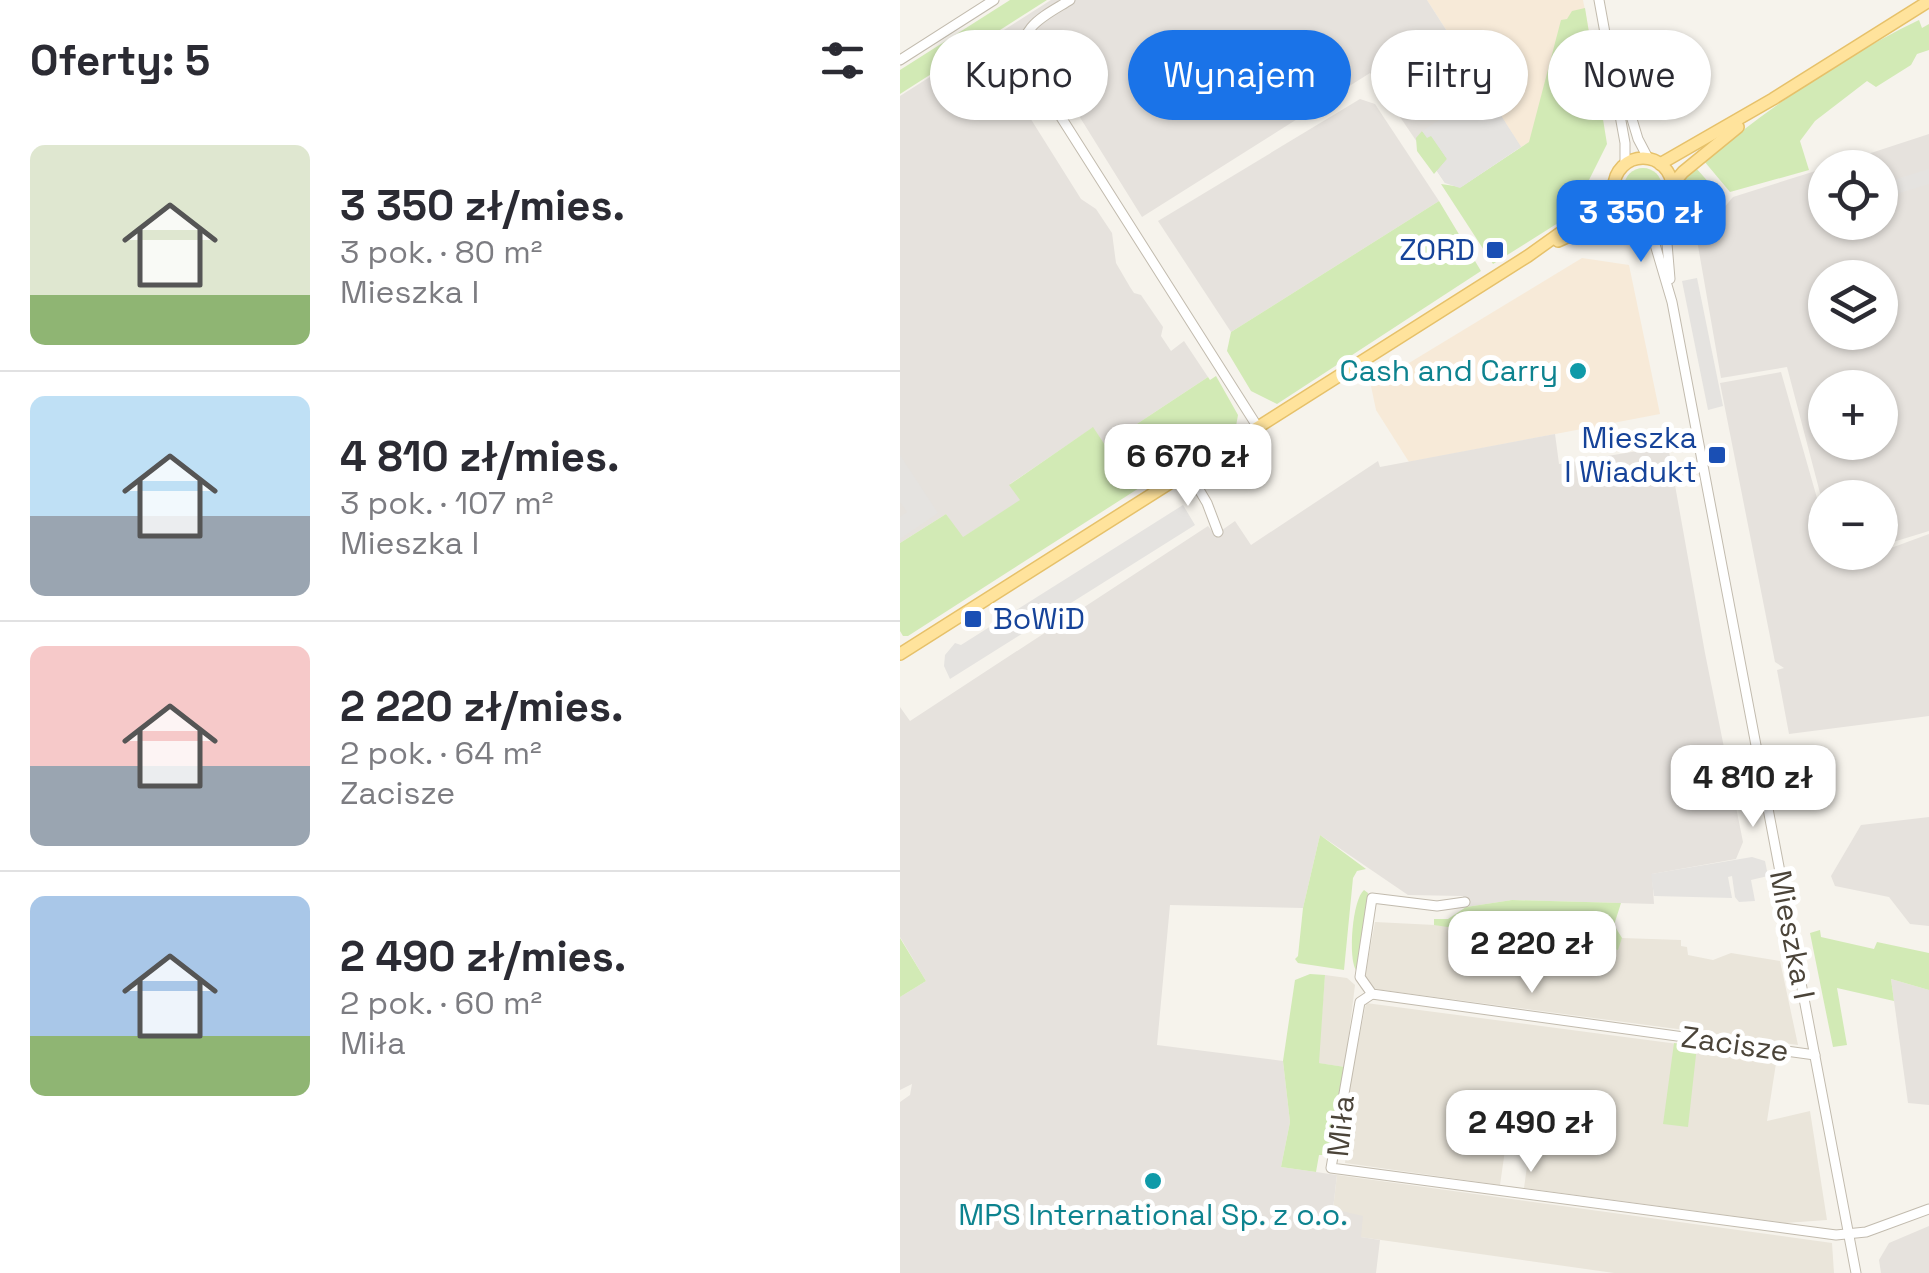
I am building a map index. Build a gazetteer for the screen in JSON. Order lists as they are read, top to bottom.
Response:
{
  "streets": {
    "street": ["Mieszka I", "Zacisze", "Miła"]
  },
  "crossings": [
    ["Mieszka I", "Zacisze"],
    ["Mieszka I", "Miła"],
    ["Zacisze", "Miła"]
  ],
  "places": {
    "transit": ["ZORD", "Mieszka I Wiadukt", "BoWiD"],
    "other": ["Cash and Carry", "MPS International Sp. z o.o."]
  },
  "page": {
    "heading": "Oferty: 5",
    "chip": [
      "Kupno",
      "Wynajem",
      "Filtry",
      "Nowe"
    ],
    "list": [
      {
        "name": "3 350 zł/mies.",
        "note": "3 pok. · 80 m² · Mieszka I"
      },
      {
        "name": "4 810 zł/mies.",
        "note": "3 pok. · 107 m² · Mieszka I"
      },
      {
        "name": "2 220 zł/mies.",
        "note": "2 pok. · 64 m² · Zacisze"
      },
      {
        "name": "2 490 zł/mies.",
        "note": "2 pok. · 60 m² · Miła"
      }
    ],
    "map_buttons": ["+", "−"],
    "price": [
      "3 350 zł",
      "6 670 zł",
      "4 810 zł",
      "2 220 zł",
      "2 490 zł"
    ]
  }
}
